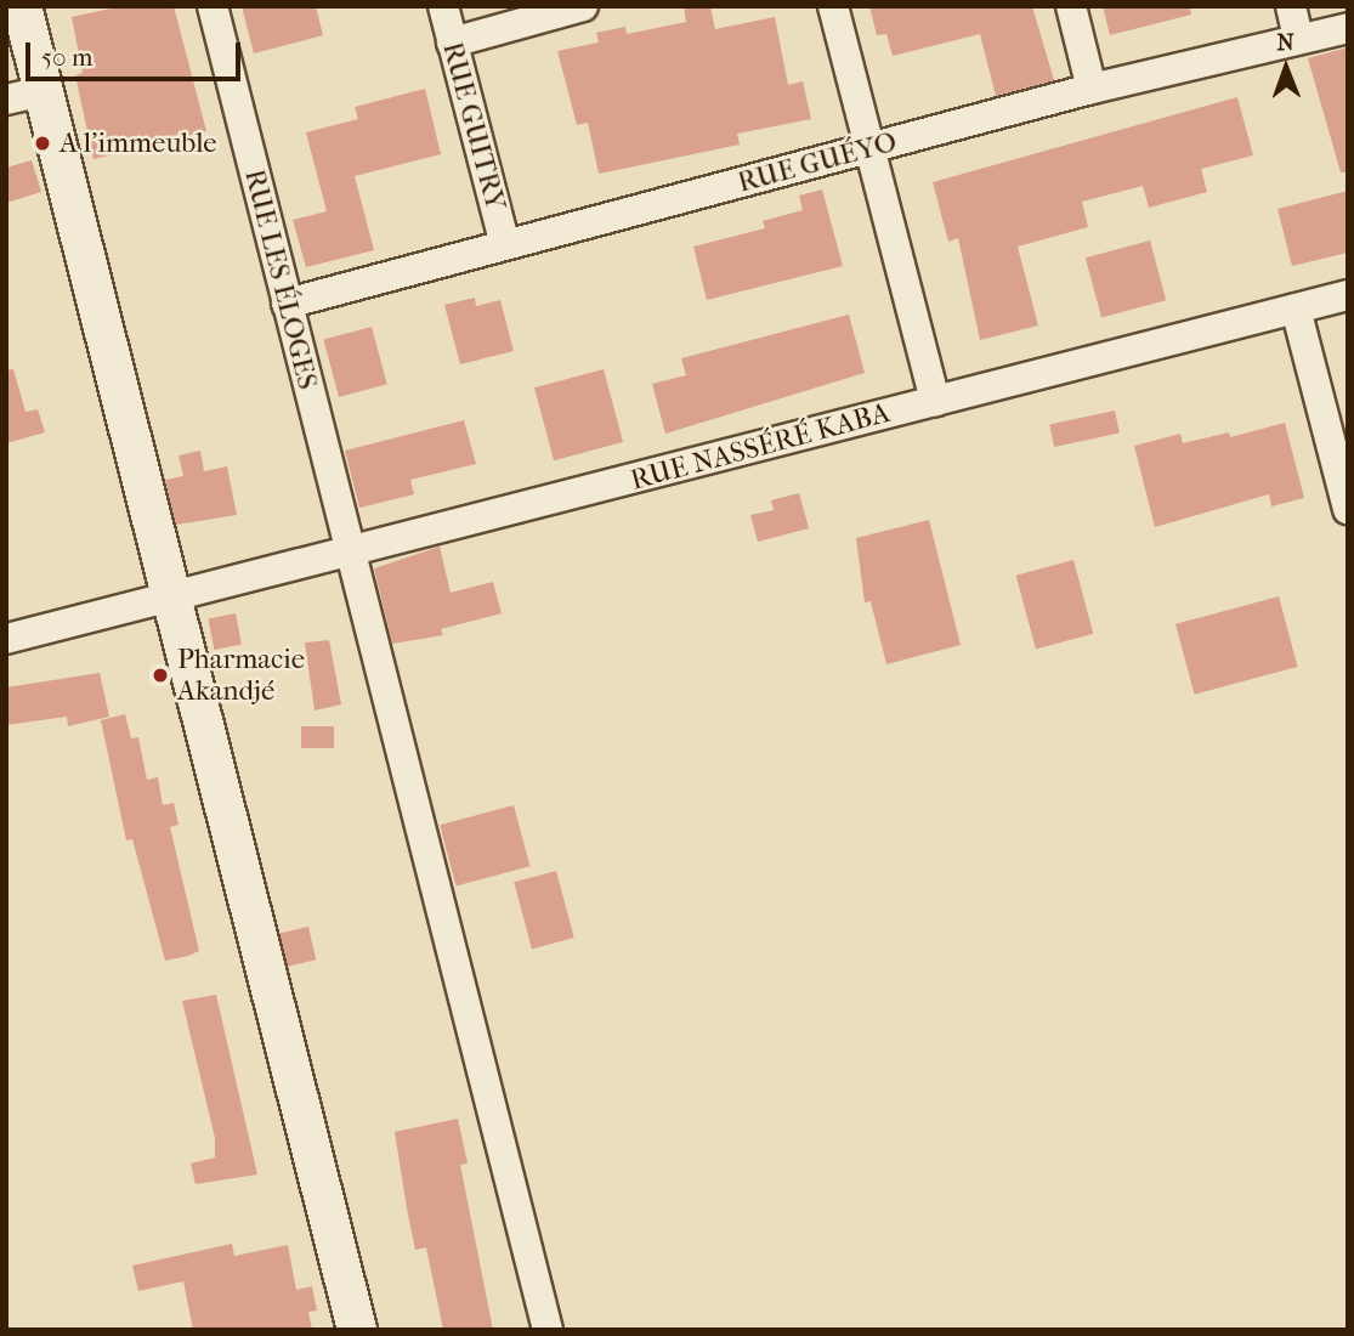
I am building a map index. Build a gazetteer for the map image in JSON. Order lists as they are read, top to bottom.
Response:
{
  "streets": {
    "street": [
      "RUE GUITRY",
      "RUE GUÉYO",
      "RUE LES ÉLOGES",
      "RUE NASSÉRÉ KABA"
    ]
  },
  "crossings": [
    ["RUE GUITRY", "RUE GUÉYO"],
    ["RUE GUÉYO", "RUE LES ÉLOGES"],
    ["RUE LES ÉLOGES", "RUE NASSÉRÉ KABA"]
  ],
  "places": ["A l'immeuble", "Pharmacie Akandjé"],
  "scale_bar": "50 m",
  "north": "top"
}
